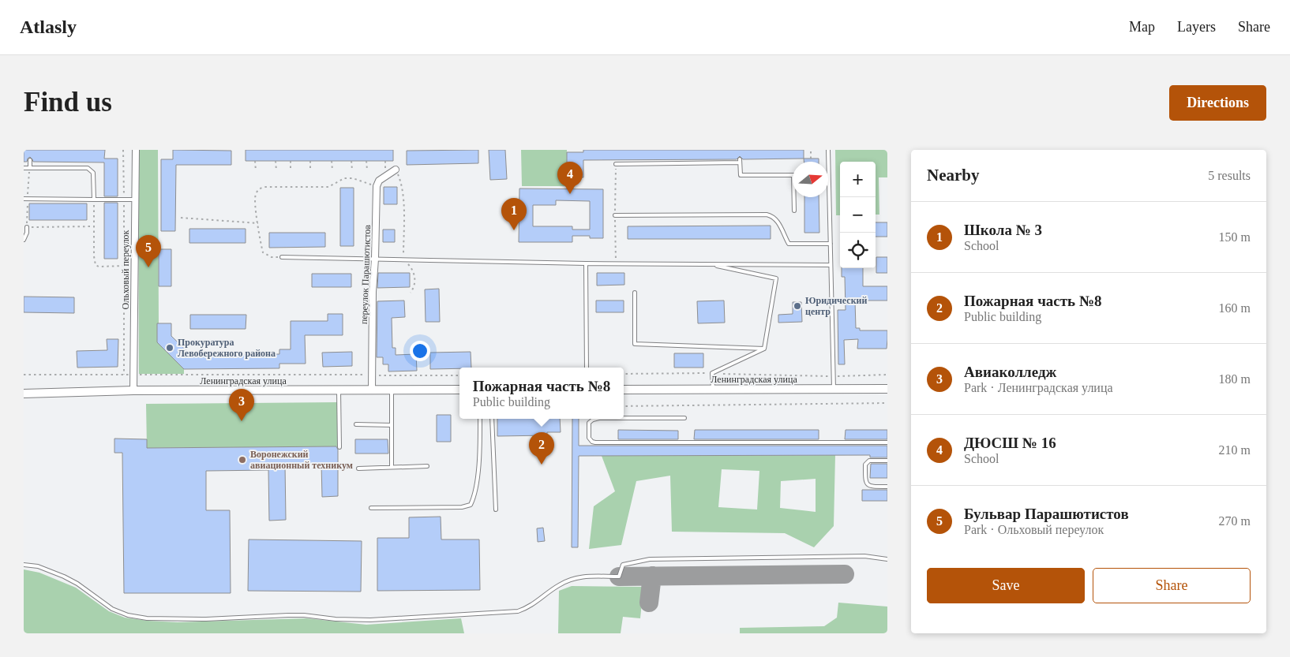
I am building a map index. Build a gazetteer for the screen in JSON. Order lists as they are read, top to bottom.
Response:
{
  "streets": {
    "main road": ["Ленинградская улица"],
    "street": ["Ольховый переулок", "переулок Парашютистов"]
  },
  "crossings": [
    ["Ольховый переулок", "Ленинградская улица"],
    ["переулок Парашютистов", "Ленинградская улица"]
  ],
  "places": ["Юридический центр", "Прокуратура Левобережного района", "Воронежский авиационный техникум"],
  "north": "right",
  "page": {
    "header": "Atlasly",
    "nav": ["Map", "Layers", "Share"],
    "buttons": [
      "Directions",
      ["Save", "Share"]
    ],
    "title": "Find us",
    "heading": ["Nearby", "5 results"],
    "map_buttons": ["+", "−"],
    "pins": [
      "4",
      "1",
      "5",
      "3",
      "2"
    ],
    "list": [
      {
        "mark": "1",
        "name": "Школа № 3",
        "note": "School",
        "value": "150 m"
      },
      {
        "mark": "2",
        "name": "Пожарная часть №8",
        "note": "Public building",
        "value": "160 m"
      },
      {
        "mark": "3",
        "name": "Авиаколледж",
        "note": "Park · Ленинградская улица",
        "value": "180 m"
      },
      {
        "mark": "4",
        "name": "ДЮСШ № 16",
        "note": "School",
        "value": "210 m"
      },
      {
        "mark": "5",
        "name": "Бульвар Парашютистов",
        "note": "Park · Ольховый переулок",
        "value": "270 m"
      }
    ],
    "popup": ["Пожарная часть №8", "Public building"]
  }
}
